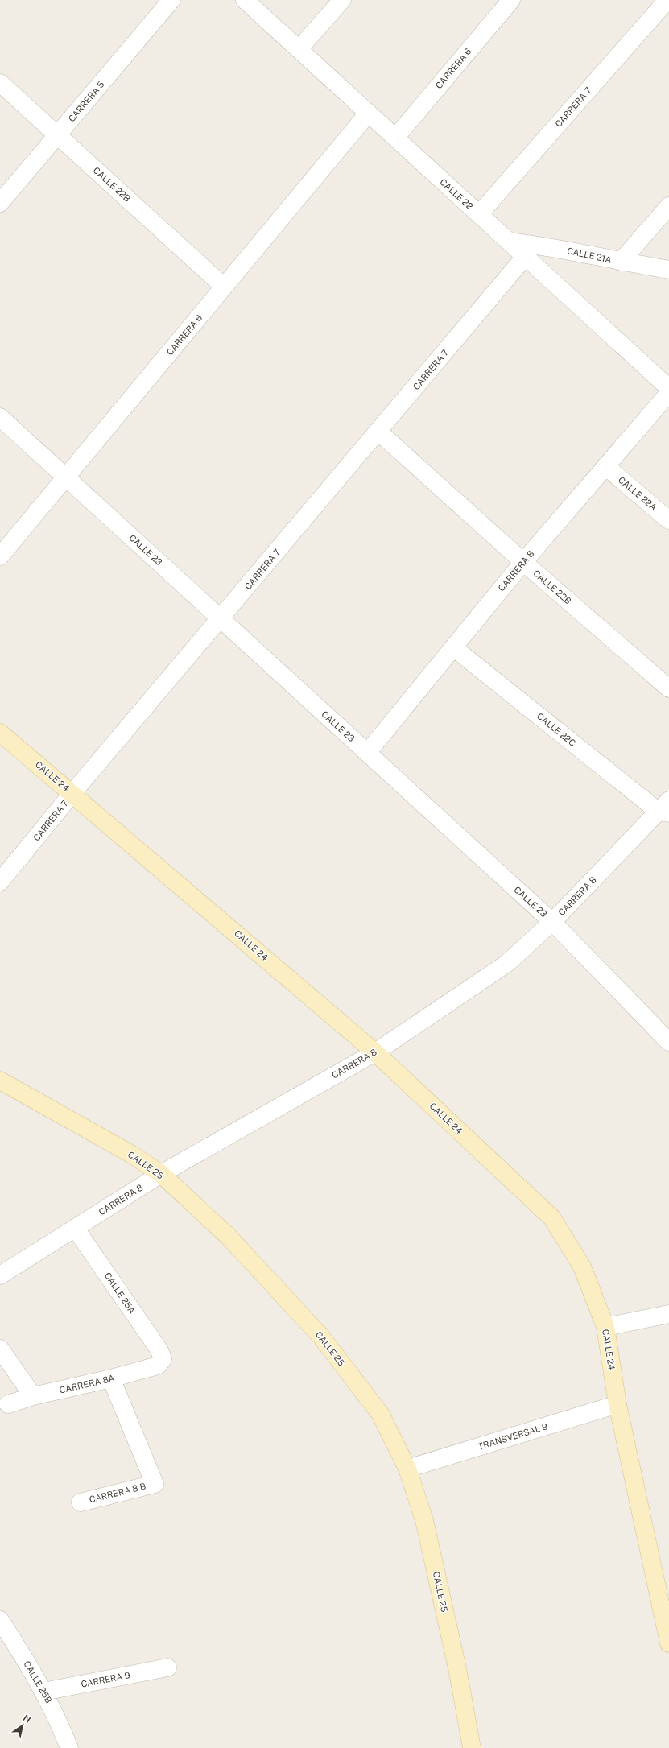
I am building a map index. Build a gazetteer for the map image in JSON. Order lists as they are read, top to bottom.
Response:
{
  "streets": {
    "street": [
      "CARRERA 6",
      "CARRERA 5",
      "CARRERA 7",
      "CALLE 22B",
      "CALLE 22",
      "CALLE 21A",
      "CALLE 22A",
      "CALLE 23",
      "CARRERA 8",
      "CALLE 22C",
      "CALLE 24",
      "CALLE 25",
      "CALLE 25A",
      "CARRERA 8A",
      "TRANSVERSAL 9",
      "CARRERA 8 B",
      "CARRERA 9",
      "CALLE 25B"
    ]
  },
  "crossings": [
    ["CARRERA 6", "CALLE 22B"],
    ["CARRERA 6", "CALLE 22"],
    ["CARRERA 6", "CALLE 23"],
    ["CARRERA 5", "CALLE 22B"],
    ["CARRERA 7", "CALLE 22B"],
    ["CARRERA 7", "CALLE 22"],
    ["CARRERA 7", "CALLE 23"],
    ["CARRERA 7", "CALLE 24"],
    ["CALLE 22B", "CARRERA 8"],
    ["CALLE 22", "CALLE 21A"],
    ["CALLE 22A", "CARRERA 8"],
    ["CALLE 23", "CARRERA 8"],
    ["CARRERA 8", "CALLE 22C"],
    ["CARRERA 8", "CALLE 24"],
    ["CARRERA 8", "CALLE 25"],
    ["CARRERA 8", "CALLE 25A"],
    ["CALLE 24", "TRANSVERSAL 9"],
    ["CALLE 25", "TRANSVERSAL 9"],
    ["CALLE 25A", "CARRERA 8A"],
    ["CARRERA 8A", "CARRERA 8 B"],
    ["CARRERA 9", "CALLE 25B"]
  ],
  "north": "top right"
}
